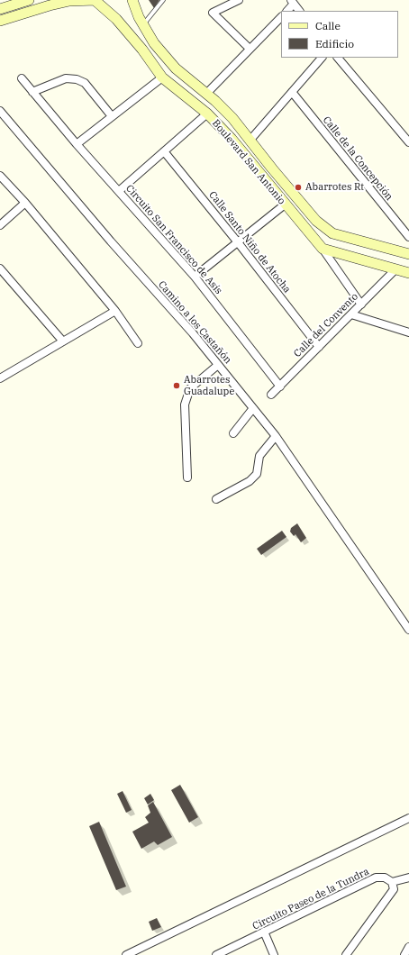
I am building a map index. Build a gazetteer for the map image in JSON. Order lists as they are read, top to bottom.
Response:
{
  "streets": {
    "street": [
      "Calle de la Concepción",
      "Boulevard San Antonio",
      "Circuito San Francisco de Asís",
      "Calle Santo Niño de Atocha",
      "Camino a los Castañón",
      "Calle del Convento",
      "Circuito Paseo de la Tundra"
    ]
  },
  "crossings": [
    ["Circuito San Francisco de Asís", "Calle del Convento"],
    ["Calle Santo Niño de Atocha", "Calle del Convento"]
  ],
  "places": ["Abarrotes Rt", "Abarrotes Guadalupe"],
  "legend": ["Calle", "Edificio"]
}
